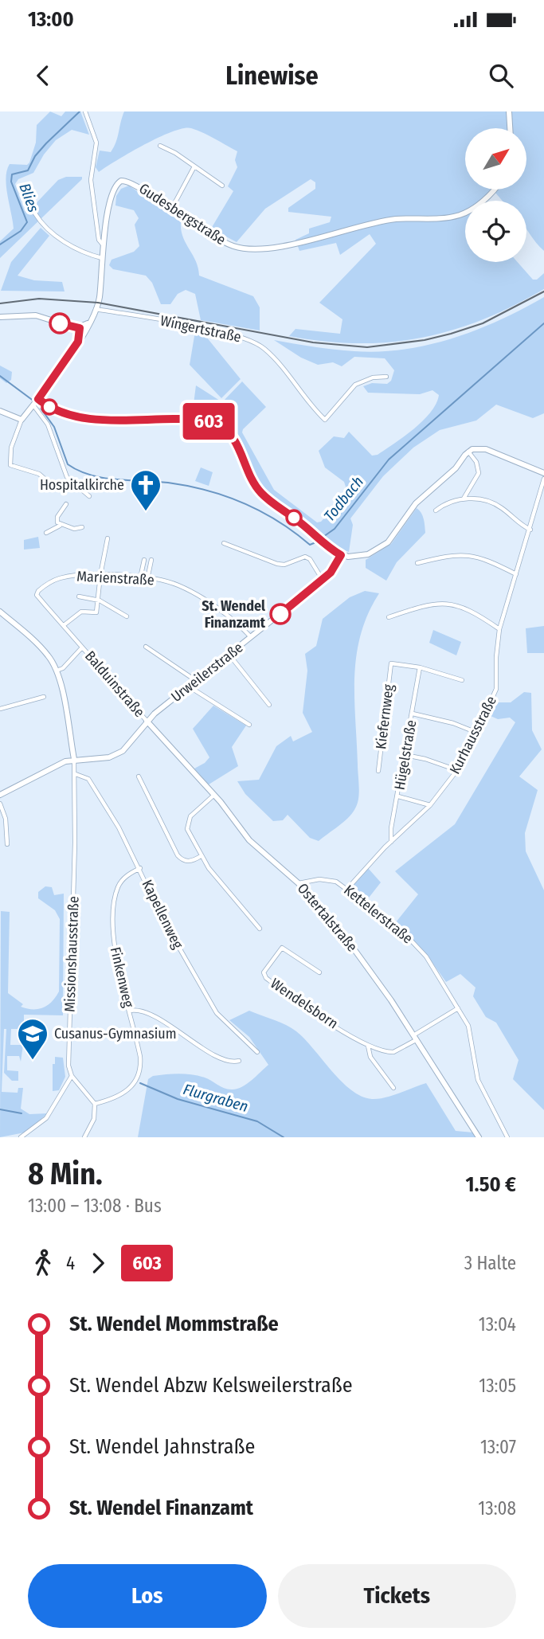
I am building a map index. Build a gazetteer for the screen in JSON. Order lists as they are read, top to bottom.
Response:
{
  "streets": {
    "main road": ["Gudesbergstraße", "Urweilerstraße", "Ostertalstraße"],
    "street": [
      "Wingertstraße",
      "Marienstraße",
      "Balduinstraße",
      "Kiefernweg",
      "Kurhausstraße",
      "Hügelstraße",
      "Kapellenweg",
      "Kettelerstraße",
      "Missionshausstraße",
      "Finkenweg",
      "Wendelsborn"
    ]
  },
  "crossings": [
    ["Marienstraße", "Urweilerstraße"],
    ["Marienstraße", "Balduinstraße"],
    ["Urweilerstraße", "Balduinstraße"],
    ["Urweilerstraße", "Ostertalstraße"],
    ["Urweilerstraße", "Missionshausstraße"],
    ["Balduinstraße", "Ostertalstraße"],
    ["Kiefernweg", "Hügelstraße"],
    ["Kurhausstraße", "Hügelstraße"],
    ["Kurhausstraße", "Kettelerstraße"],
    ["Kapellenweg", "Missionshausstraße"],
    ["Kapellenweg", "Finkenweg"],
    ["Kettelerstraße", "Ostertalstraße"],
    ["Kettelerstraße", "Wendelsborn"],
    ["Ostertalstraße", "Wendelsborn"]
  ],
  "water": ["Blies", "Todbach", "Flurgraben"],
  "places": {
    "church": ["Hospitalkirche"],
    "other": ["St. Wendel Finanzamt"],
    "school or university": ["Cusanus-Gymnasium"]
  },
  "lines": ["bus line 603"],
  "north": "top right",
  "page": {
    "status": "13:00",
    "header": "Linewise",
    "on_map": "603",
    "heading": ["8 Min.", "13:00 – 13:08 · Bus", "1.50 €"],
    "legs": ["4", "603", "3 Halte"],
    "list": [
      {
        "name": "St. Wendel Mommstraße",
        "value": "13:04"
      },
      {
        "name": "St. Wendel Abzw Kelsweilerstraße",
        "value": "13:05"
      },
      {
        "name": "St. Wendel Jahnstraße",
        "value": "13:07"
      },
      {
        "name": "St. Wendel Finanzamt",
        "value": "13:08"
      }
    ],
    "buttons": ["Los", "Tickets"]
  }
}
